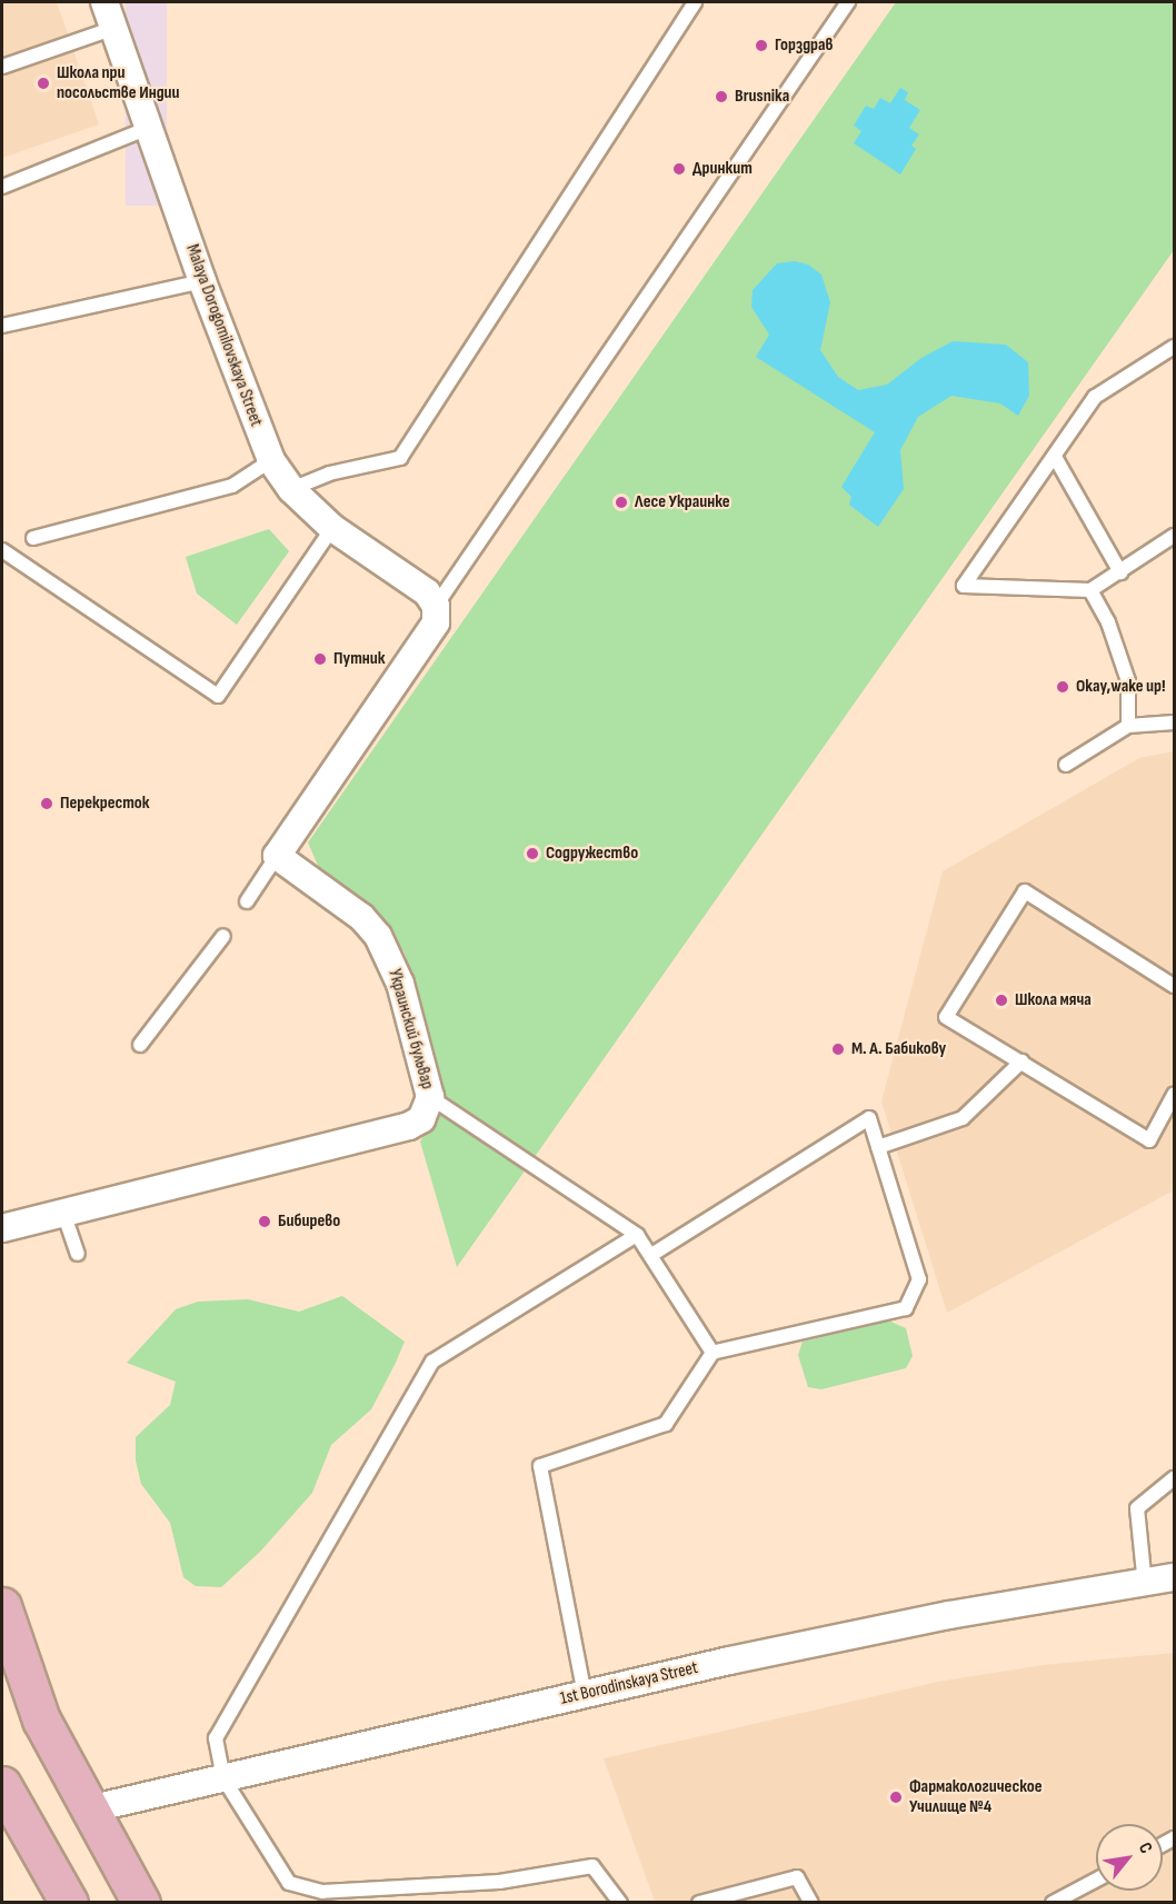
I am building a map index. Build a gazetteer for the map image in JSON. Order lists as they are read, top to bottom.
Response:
{
  "streets": {
    "street": ["Malaya Dorogomilovskaya Street", "Украинский бульвар", "1st Borodinskaya Street"]
  },
  "places": [
    "Горздрав",
    "Школа при посольстве Индии",
    "Brusnika",
    "Дринкит",
    "Лесе Украинке",
    "Путник",
    "Okay,wake up!",
    "Перекресток",
    "Содружество",
    "Школа мяча",
    "М. А. Бабикову",
    "Бибирево",
    "Фармакологическое Училище №4"
  ],
  "north": "top right"
}
